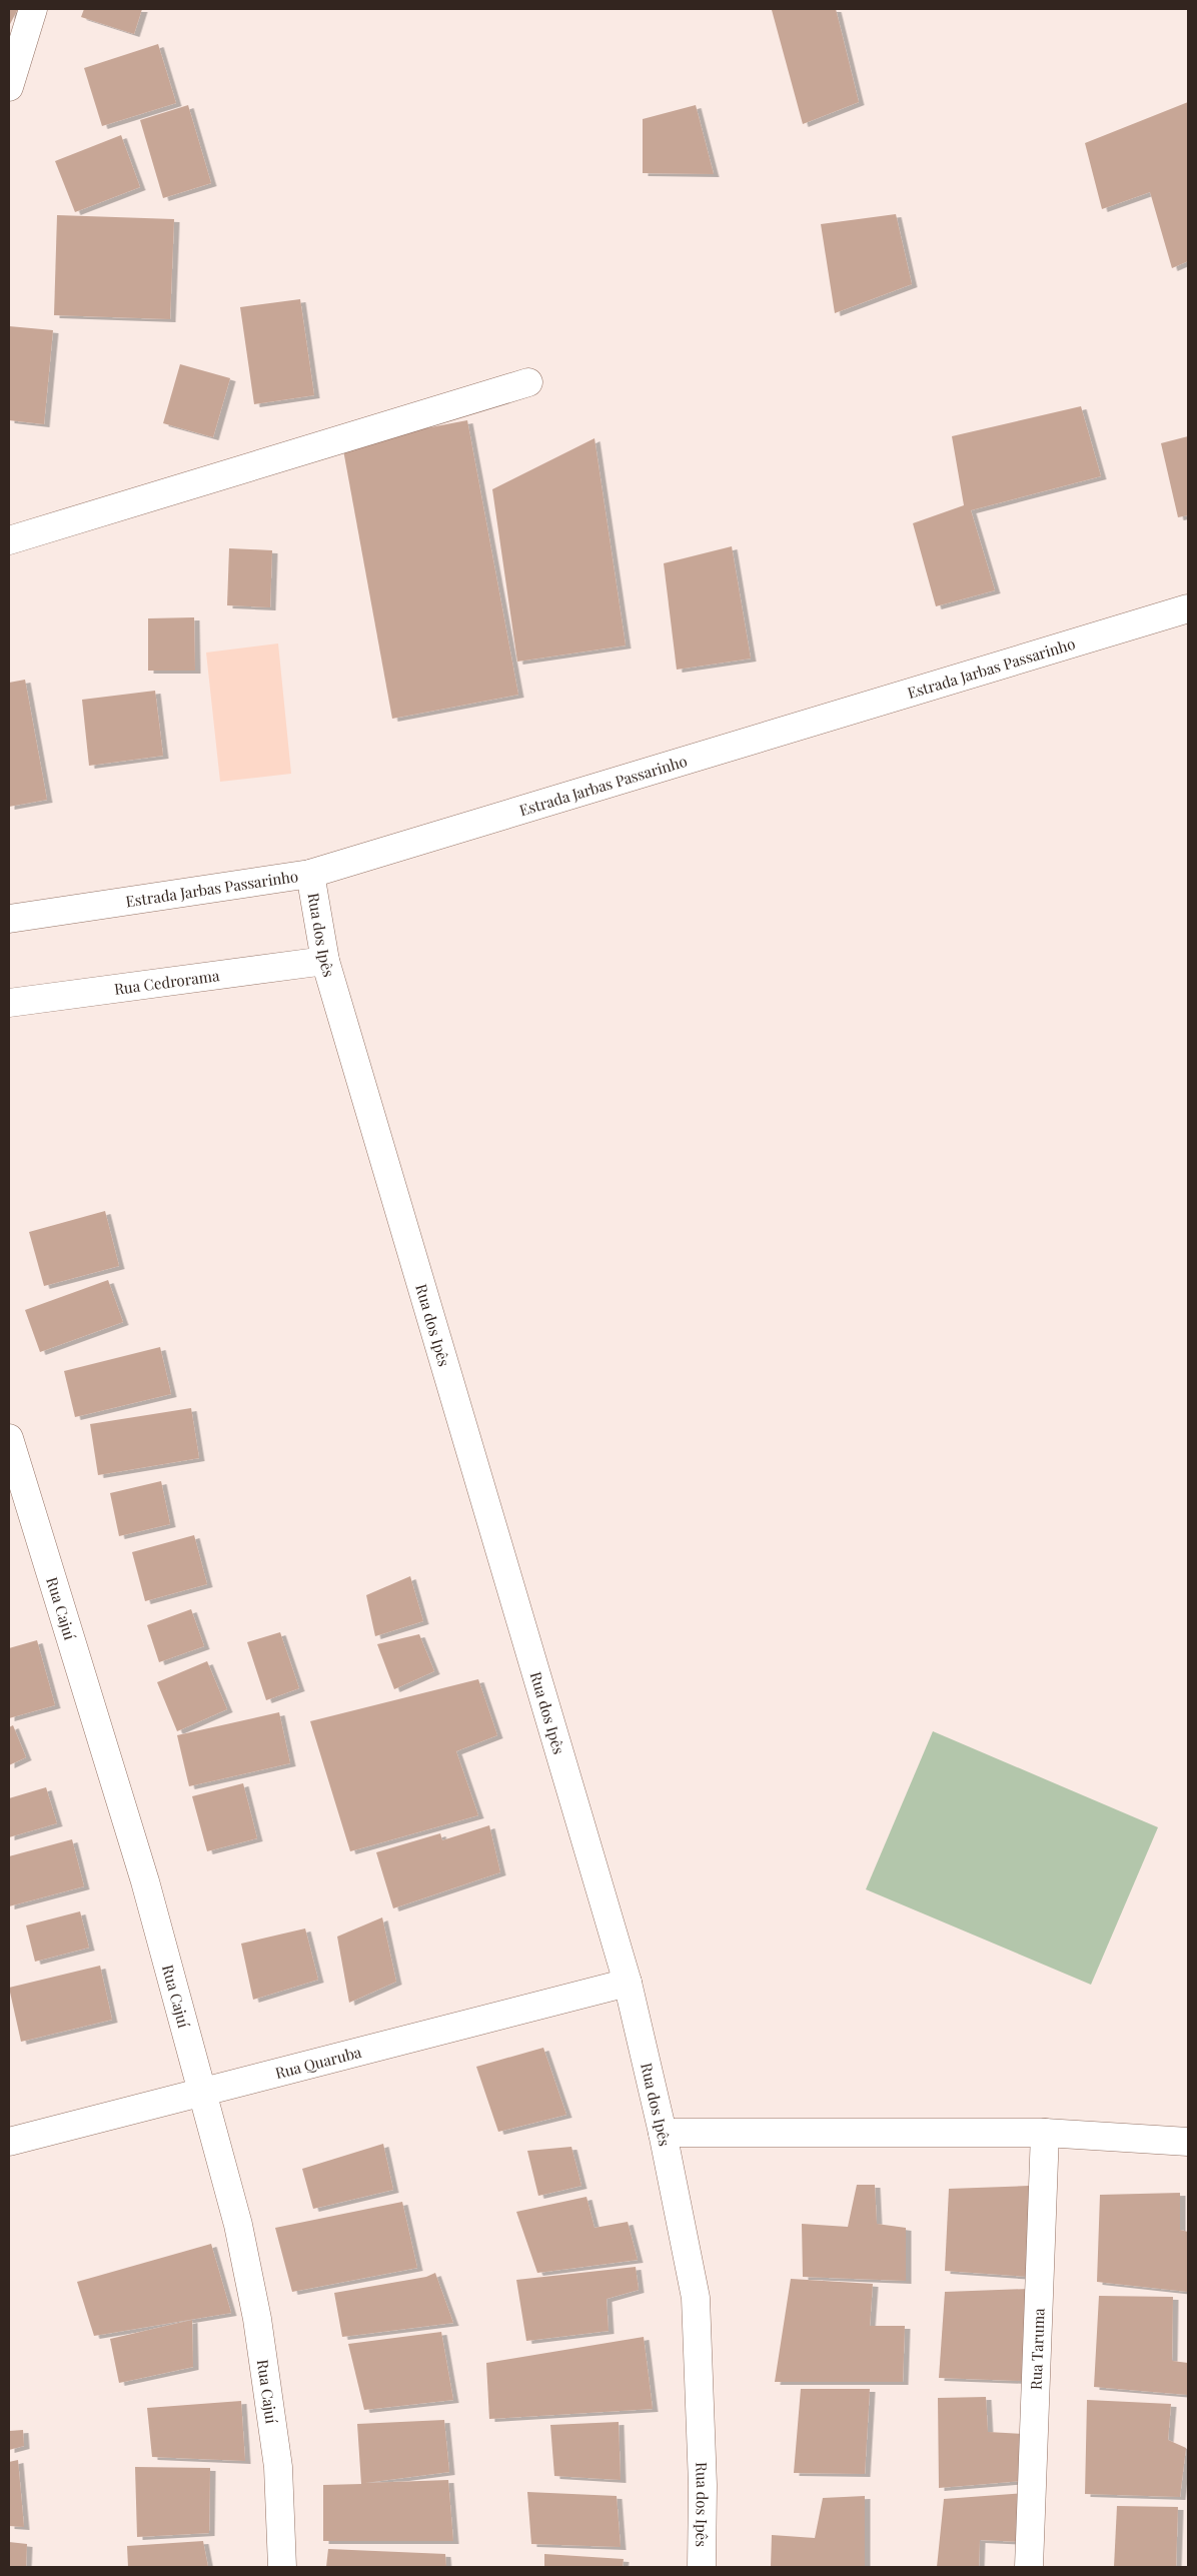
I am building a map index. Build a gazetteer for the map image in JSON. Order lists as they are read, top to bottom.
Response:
{
  "streets": {
    "street": [
      "Estrada Jarbas Passarinho",
      "Rua dos Ipês",
      "Rua Cedrorama",
      "Rua Cajuí",
      "Rua Quaruba",
      "Rua Taruma"
    ]
  },
  "crossings": [
    ["Estrada Jarbas Passarinho", "Rua dos Ipês"],
    ["Rua dos Ipês", "Rua Cedrorama"],
    ["Rua dos Ipês", "Rua Quaruba"],
    ["Rua Cajuí", "Rua Quaruba"]
  ]
}
